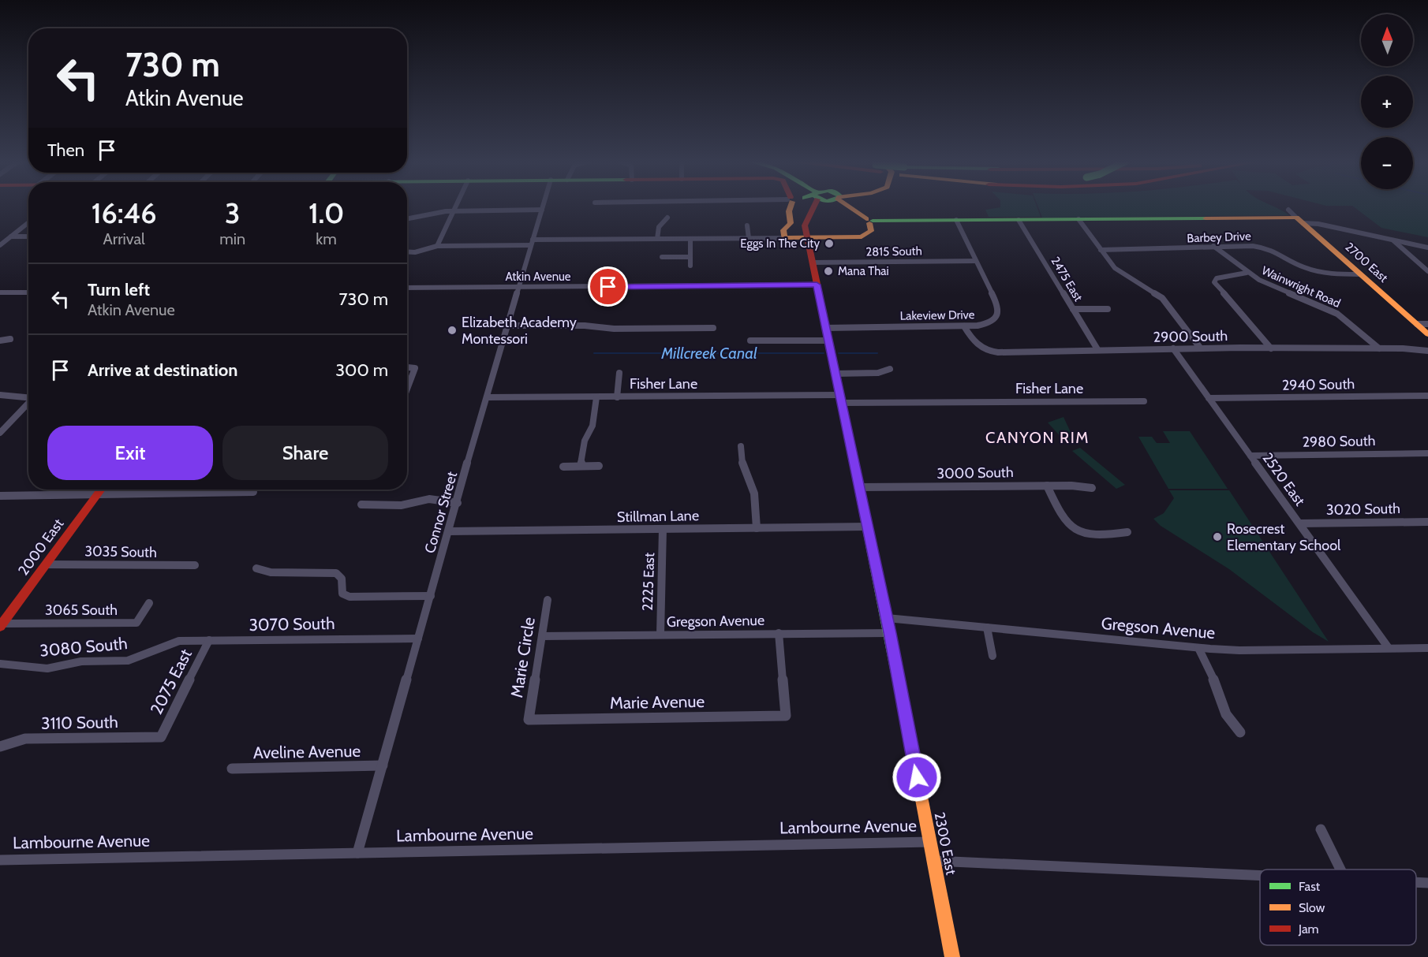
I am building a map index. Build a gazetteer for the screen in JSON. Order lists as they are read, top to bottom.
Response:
{
  "streets": {
    "main road": ["2700 East", "2000 East", "2300 East"],
    "street": [
      "Barbey Drive",
      "2815 South",
      "Atkin Avenue",
      "2475 East",
      "Wainwright Road",
      "Lakeview Drive",
      "2900 South",
      "Fisher Lane",
      "2940 South",
      "2980 South",
      "3000 South",
      "2520 East",
      "3020 South",
      "Connor Street",
      "Stillman Lane",
      "3035 South",
      "2225 East",
      "3065 South",
      "Gregson Avenue",
      "3070 South",
      "3080 South",
      "Marie Circle",
      "2075 East",
      "Marie Avenue",
      "3110 South",
      "Aveline Avenue",
      "Lambourne Avenue"
    ]
  },
  "crossings": [
    ["Barbey Drive", "2700 East"],
    ["Barbey Drive", "Wainwright Road"],
    ["2815 South", "Lakeview Drive"],
    ["2815 South", "2300 East"],
    ["Atkin Avenue", "Connor Street"],
    ["Atkin Avenue", "2300 East"],
    ["2475 East", "2900 South"],
    ["Wainwright Road", "2900 South"],
    ["Lakeview Drive", "2900 South"],
    ["Lakeview Drive", "2300 East"],
    ["2900 South", "2520 East"],
    ["Fisher Lane", "Connor Street"],
    ["Fisher Lane", "2300 East"],
    ["2940 South", "2520 East"],
    ["2980 South", "2520 East"],
    ["3000 South", "2300 East"],
    ["2520 East", "3020 South"],
    ["2520 East", "Gregson Avenue"],
    ["Connor Street", "Stillman Lane"],
    ["Connor Street", "3070 South"],
    ["Connor Street", "Aveline Avenue"],
    ["Connor Street", "Lambourne Avenue"],
    ["Stillman Lane", "2225 East"],
    ["Stillman Lane", "2300 East"],
    ["2000 East", "3035 South"],
    ["2000 East", "3065 South"],
    ["2225 East", "Gregson Avenue"],
    ["Gregson Avenue", "Marie Circle"],
    ["Gregson Avenue", "Marie Avenue"],
    ["Gregson Avenue", "2300 East"],
    ["3070 South", "3080 South"],
    ["3070 South", "2075 East"],
    ["Marie Circle", "Marie Avenue"],
    ["2075 East", "3110 South"],
    ["Lambourne Avenue", "2300 East"]
  ],
  "districts": ["CANYON RIM"],
  "water": ["Millcreek Canal"],
  "places": [
    "Eggs In The City",
    "Mana Thai",
    "Elizabeth Academy Montessori",
    "Rosecrest Elementary School"
  ],
  "legend": ["Fast", "Slow", "Jam"],
  "north": "top",
  "page": {
    "map_buttons": ["+", "−"],
    "turn": ["730 m", "Atkin Avenue"],
    "then": "Then",
    "eta": [
      "16:46",
      "Arrival",
      "3",
      "min",
      "1.0",
      "km"
    ],
    "list": [
      {
        "name": "Turn left",
        "note": "Atkin Avenue",
        "value": "730 m"
      },
      {
        "name": "Arrive at destination",
        "value": "300 m"
      }
    ],
    "buttons": ["Exit", "Share"]
  }
}
